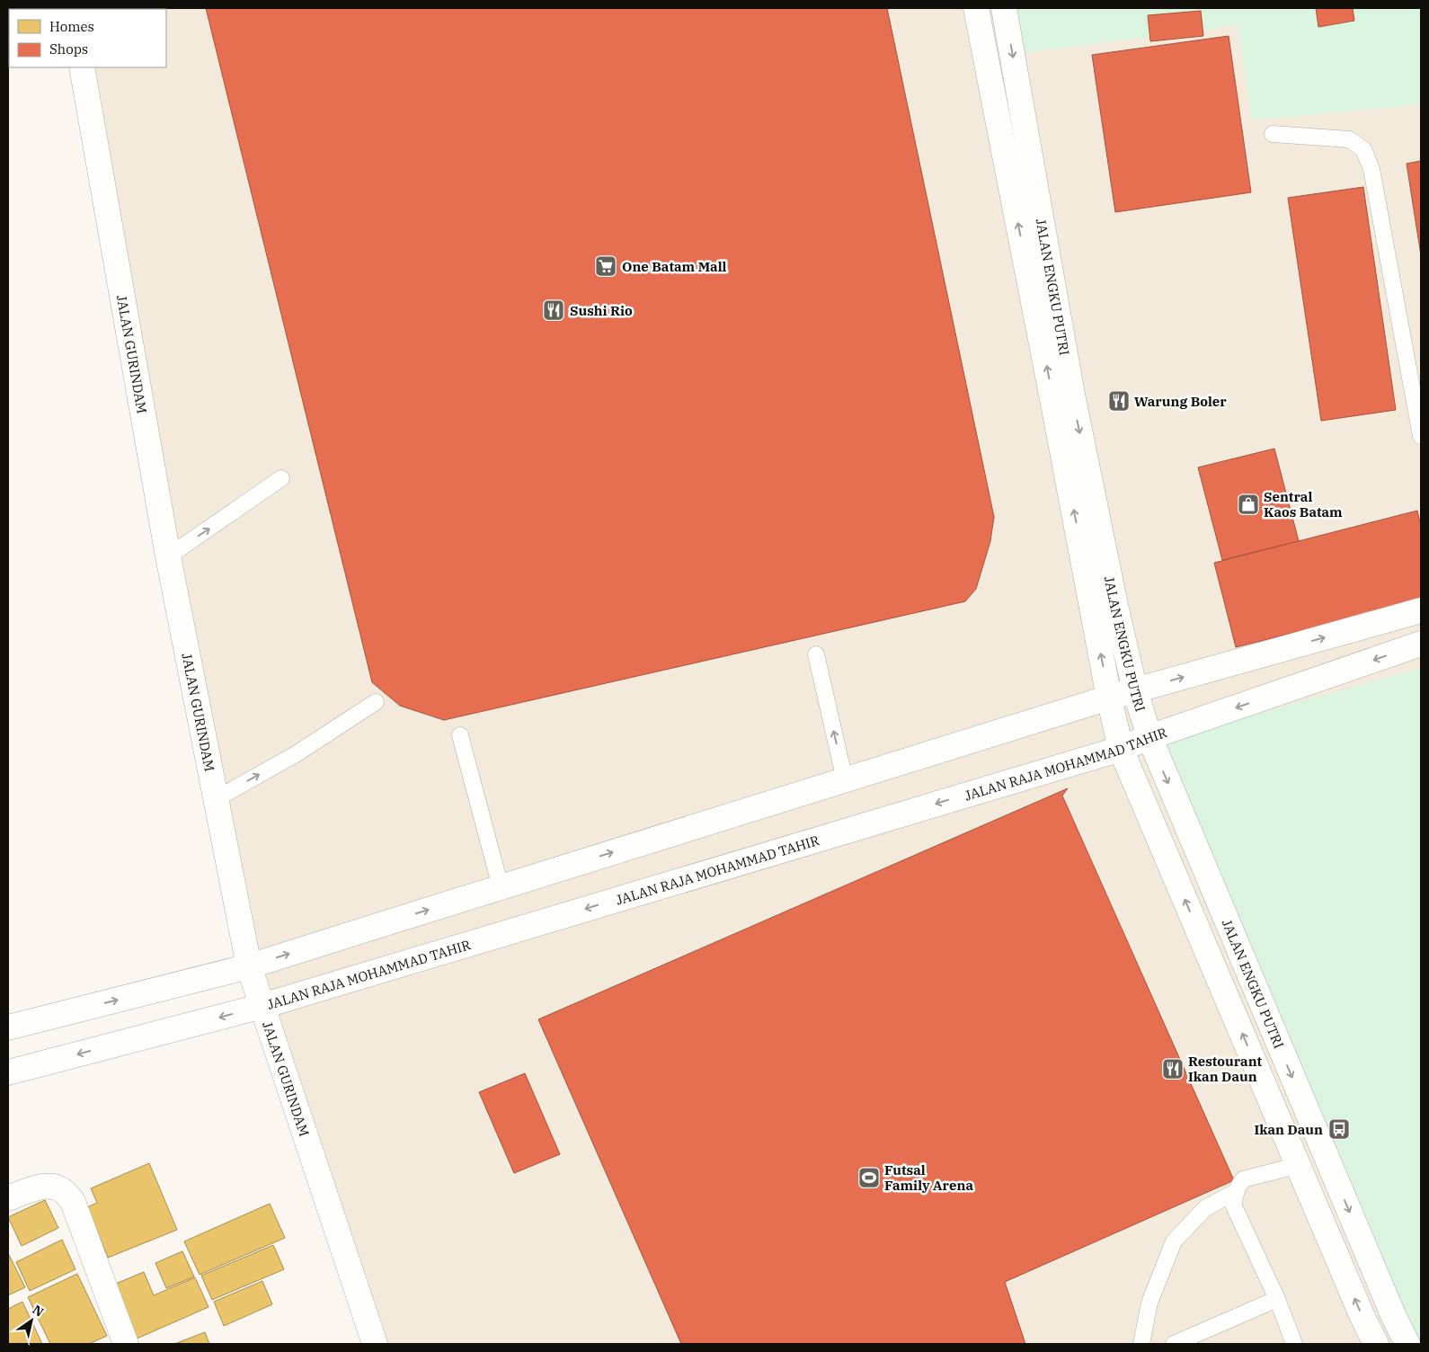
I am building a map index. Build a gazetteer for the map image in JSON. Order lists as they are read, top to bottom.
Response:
{
  "streets": {
    "main road": ["JALAN ENGKU PUTRI", "JALAN GURINDAM", "JALAN RAJA MOHAMMAD TAHIR"]
  },
  "crossings": [
    ["JALAN ENGKU PUTRI", "JALAN RAJA MOHAMMAD TAHIR"],
    ["JALAN GURINDAM", "JALAN RAJA MOHAMMAD TAHIR"]
  ],
  "places": {
    "supermarket": ["One Batam Mall"],
    "restaurant": ["Sushi Rio", "Warung Boler", "Restourant Ikan Daun"],
    "shop": ["Sentral Kaos Batam"],
    "bus stop": ["Ikan Daun"],
    "sports": ["Futsal Family Arena"]
  },
  "legend": ["Homes", "Shops"],
  "north": "top right"
}
